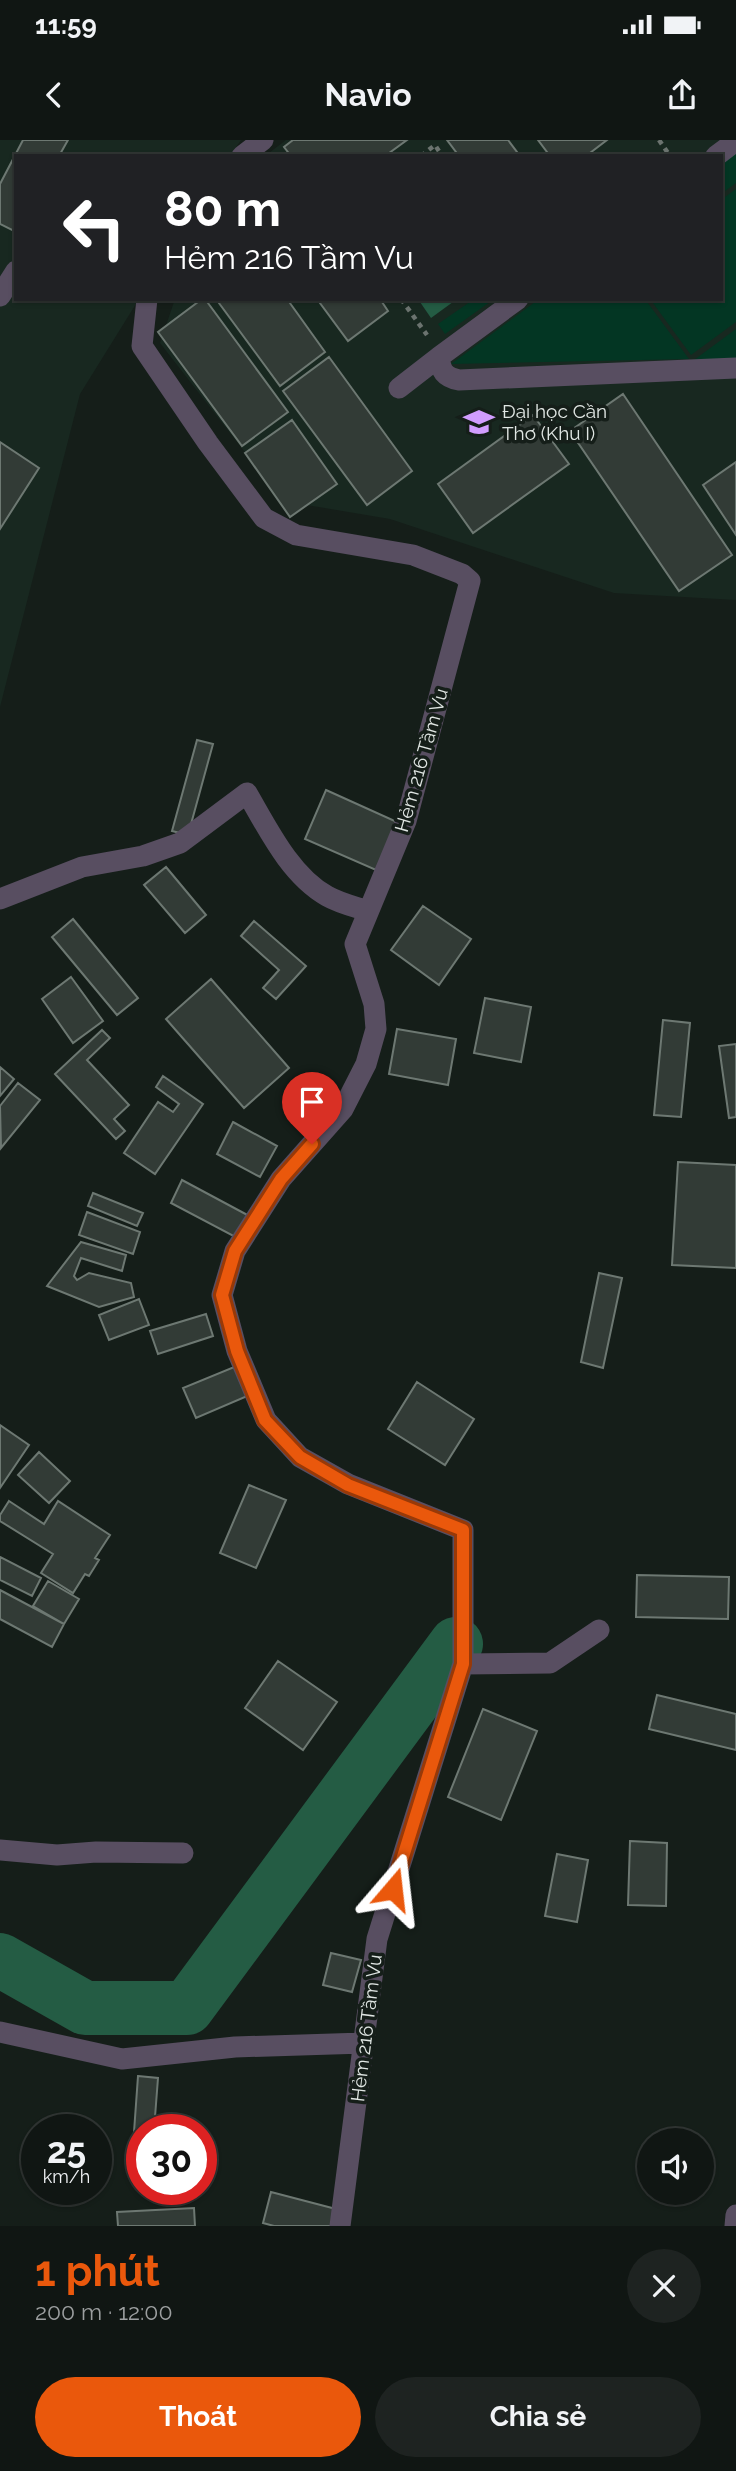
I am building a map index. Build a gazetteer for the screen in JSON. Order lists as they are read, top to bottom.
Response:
{
  "streets": {
    "street": ["Hẻm 216 Tầm Vu"]
  },
  "places": {
    "school or university": ["Đại học Cần Thơ (Khu I)"]
  },
  "page": {
    "status": "11:59",
    "header": "Navio",
    "turn": ["80 m", "Hẻm 216 Tầm Vu"],
    "speed": "25 km/h",
    "limit": "30",
    "heading": ["1 phút", "200 m · 12:00"],
    "buttons": ["Thoát", "Chia sẻ"]
  }
}
